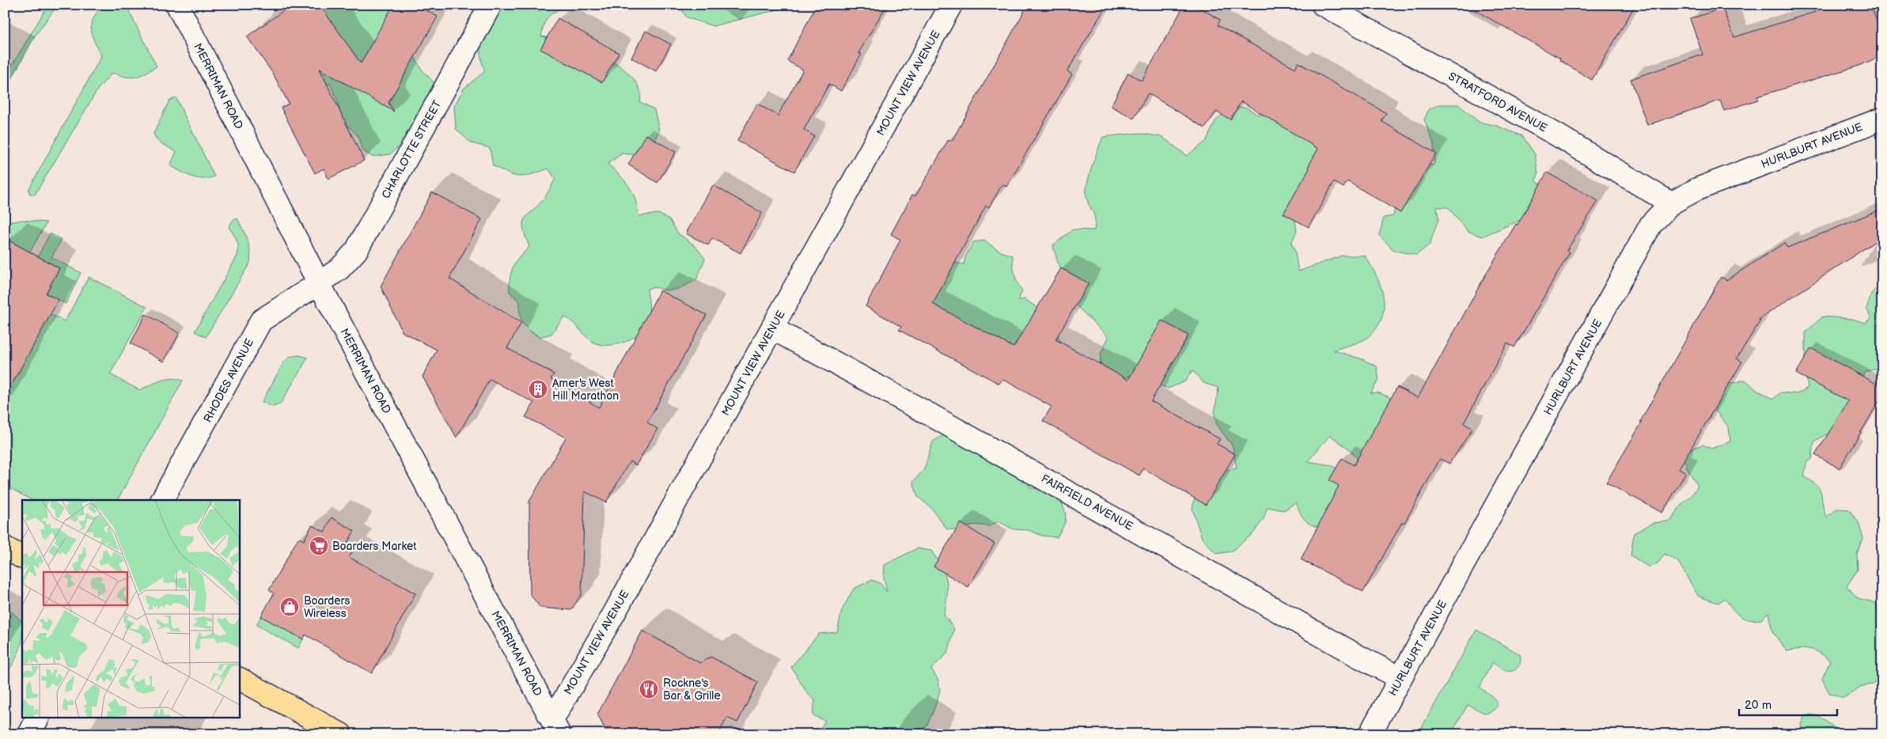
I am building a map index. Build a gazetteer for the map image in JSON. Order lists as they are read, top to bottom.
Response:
{
  "streets": {
    "street": [
      "MOUNT VIEW AVENUE",
      "MERRIMAN ROAD",
      "STRATFORD AVENUE",
      "HURLBURT AVENUE",
      "CHARLOTTE STREET",
      "RHODES AVENUE",
      "FAIRFIELD AVENUE"
    ]
  },
  "crossings": [
    ["MOUNT VIEW AVENUE", "MERRIMAN ROAD"],
    ["MOUNT VIEW AVENUE", "FAIRFIELD AVENUE"],
    ["MERRIMAN ROAD", "CHARLOTTE STREET"],
    ["MERRIMAN ROAD", "RHODES AVENUE"],
    ["STRATFORD AVENUE", "HURLBURT AVENUE"],
    ["HURLBURT AVENUE", "FAIRFIELD AVENUE"],
    ["CHARLOTTE STREET", "RHODES AVENUE"]
  ],
  "places": {
    "building": ["Amer's West Hill Marathon"],
    "supermarket": ["Boarders Market"],
    "shop": ["Boarders Wireless"],
    "restaurant": ["Rockne's Bar & Grille"]
  },
  "scale_bar": "20 m"
}
